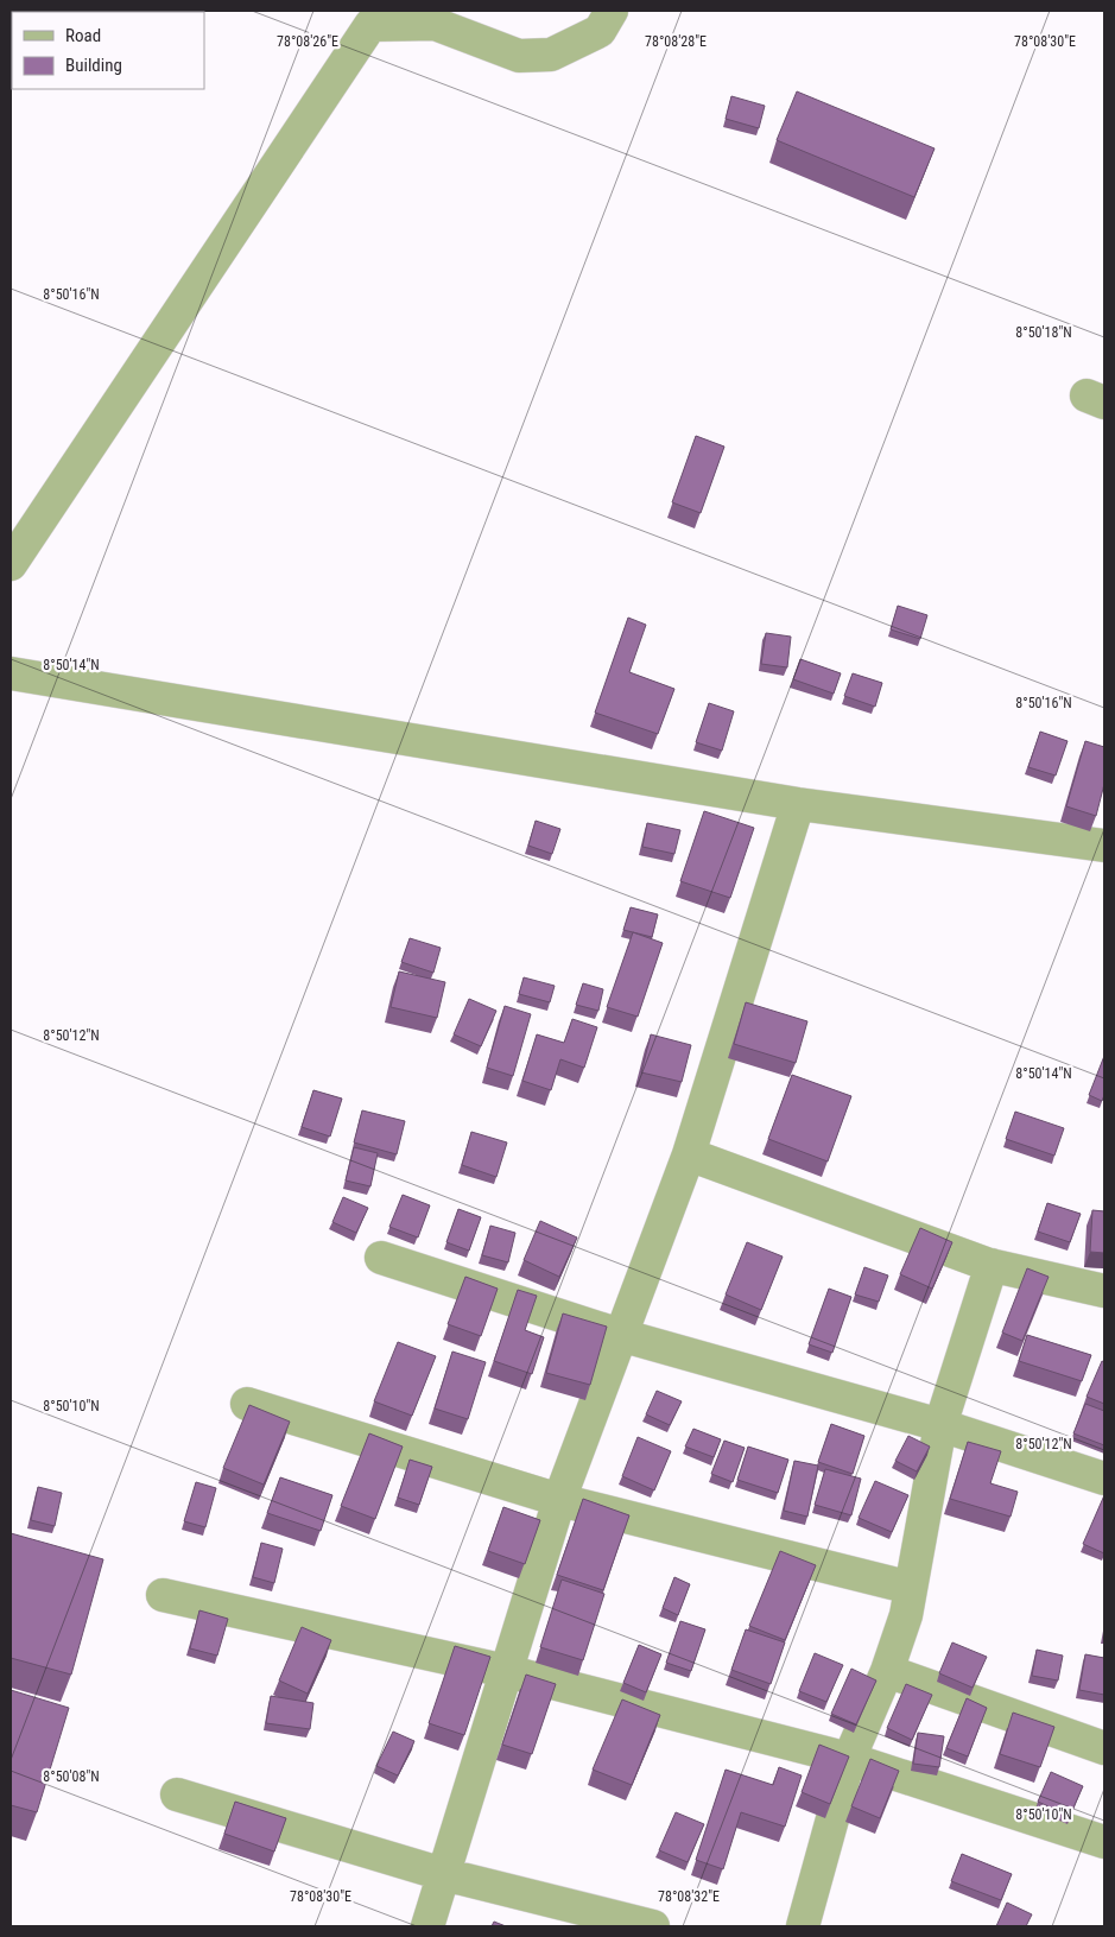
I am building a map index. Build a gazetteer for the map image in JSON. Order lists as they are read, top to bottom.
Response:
{
  "legend": ["Road", "Building"],
  "coordinates": [
    "78°08'26\"E",
    "78°08'28\"E",
    "78°08'30\"E",
    "8°50'16\"N",
    "8°50'18\"N",
    "8°50'14\"N",
    "8°50'12\"N",
    "8°50'10\"N",
    "8°50'08\"N",
    "78°08'32\"E"
  ]
}
